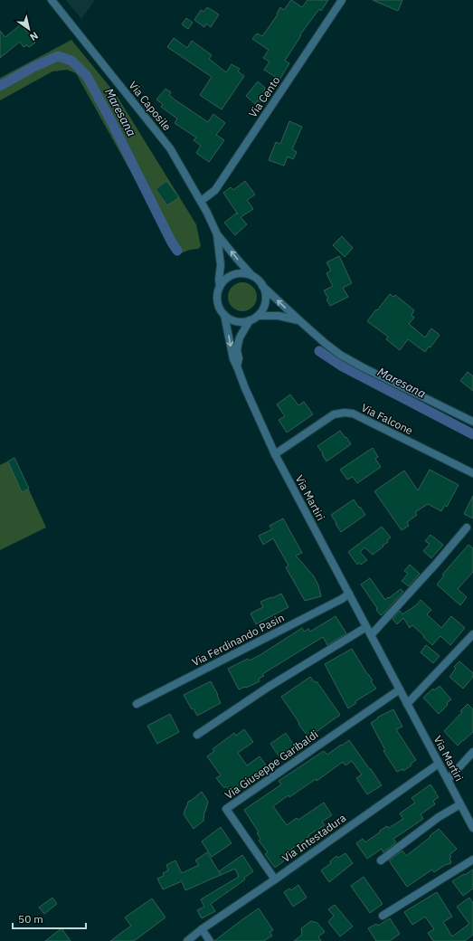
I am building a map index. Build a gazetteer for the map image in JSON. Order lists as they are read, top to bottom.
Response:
{
  "streets": {
    "street": [
      "Via Cento",
      "Via Caposile",
      "Via Falcone",
      "Via Martiri",
      "Via Ferdinando Pasin",
      "Via Giuseppe Garibaldi",
      "Via Intestadura"
    ]
  },
  "crossings": [
    ["Via Cento", "Via Caposile"],
    ["Via Caposile", "Via Martiri"],
    ["Via Falcone", "Via Martiri"],
    ["Via Martiri", "Via Ferdinando Pasin"],
    ["Via Martiri", "Via Giuseppe Garibaldi"],
    ["Via Martiri", "Via Intestadura"],
    ["Via Giuseppe Garibaldi", "Via Intestadura"]
  ],
  "water": ["Maresana"],
  "scale_bar": "50 m",
  "north": "bottom right"
}
